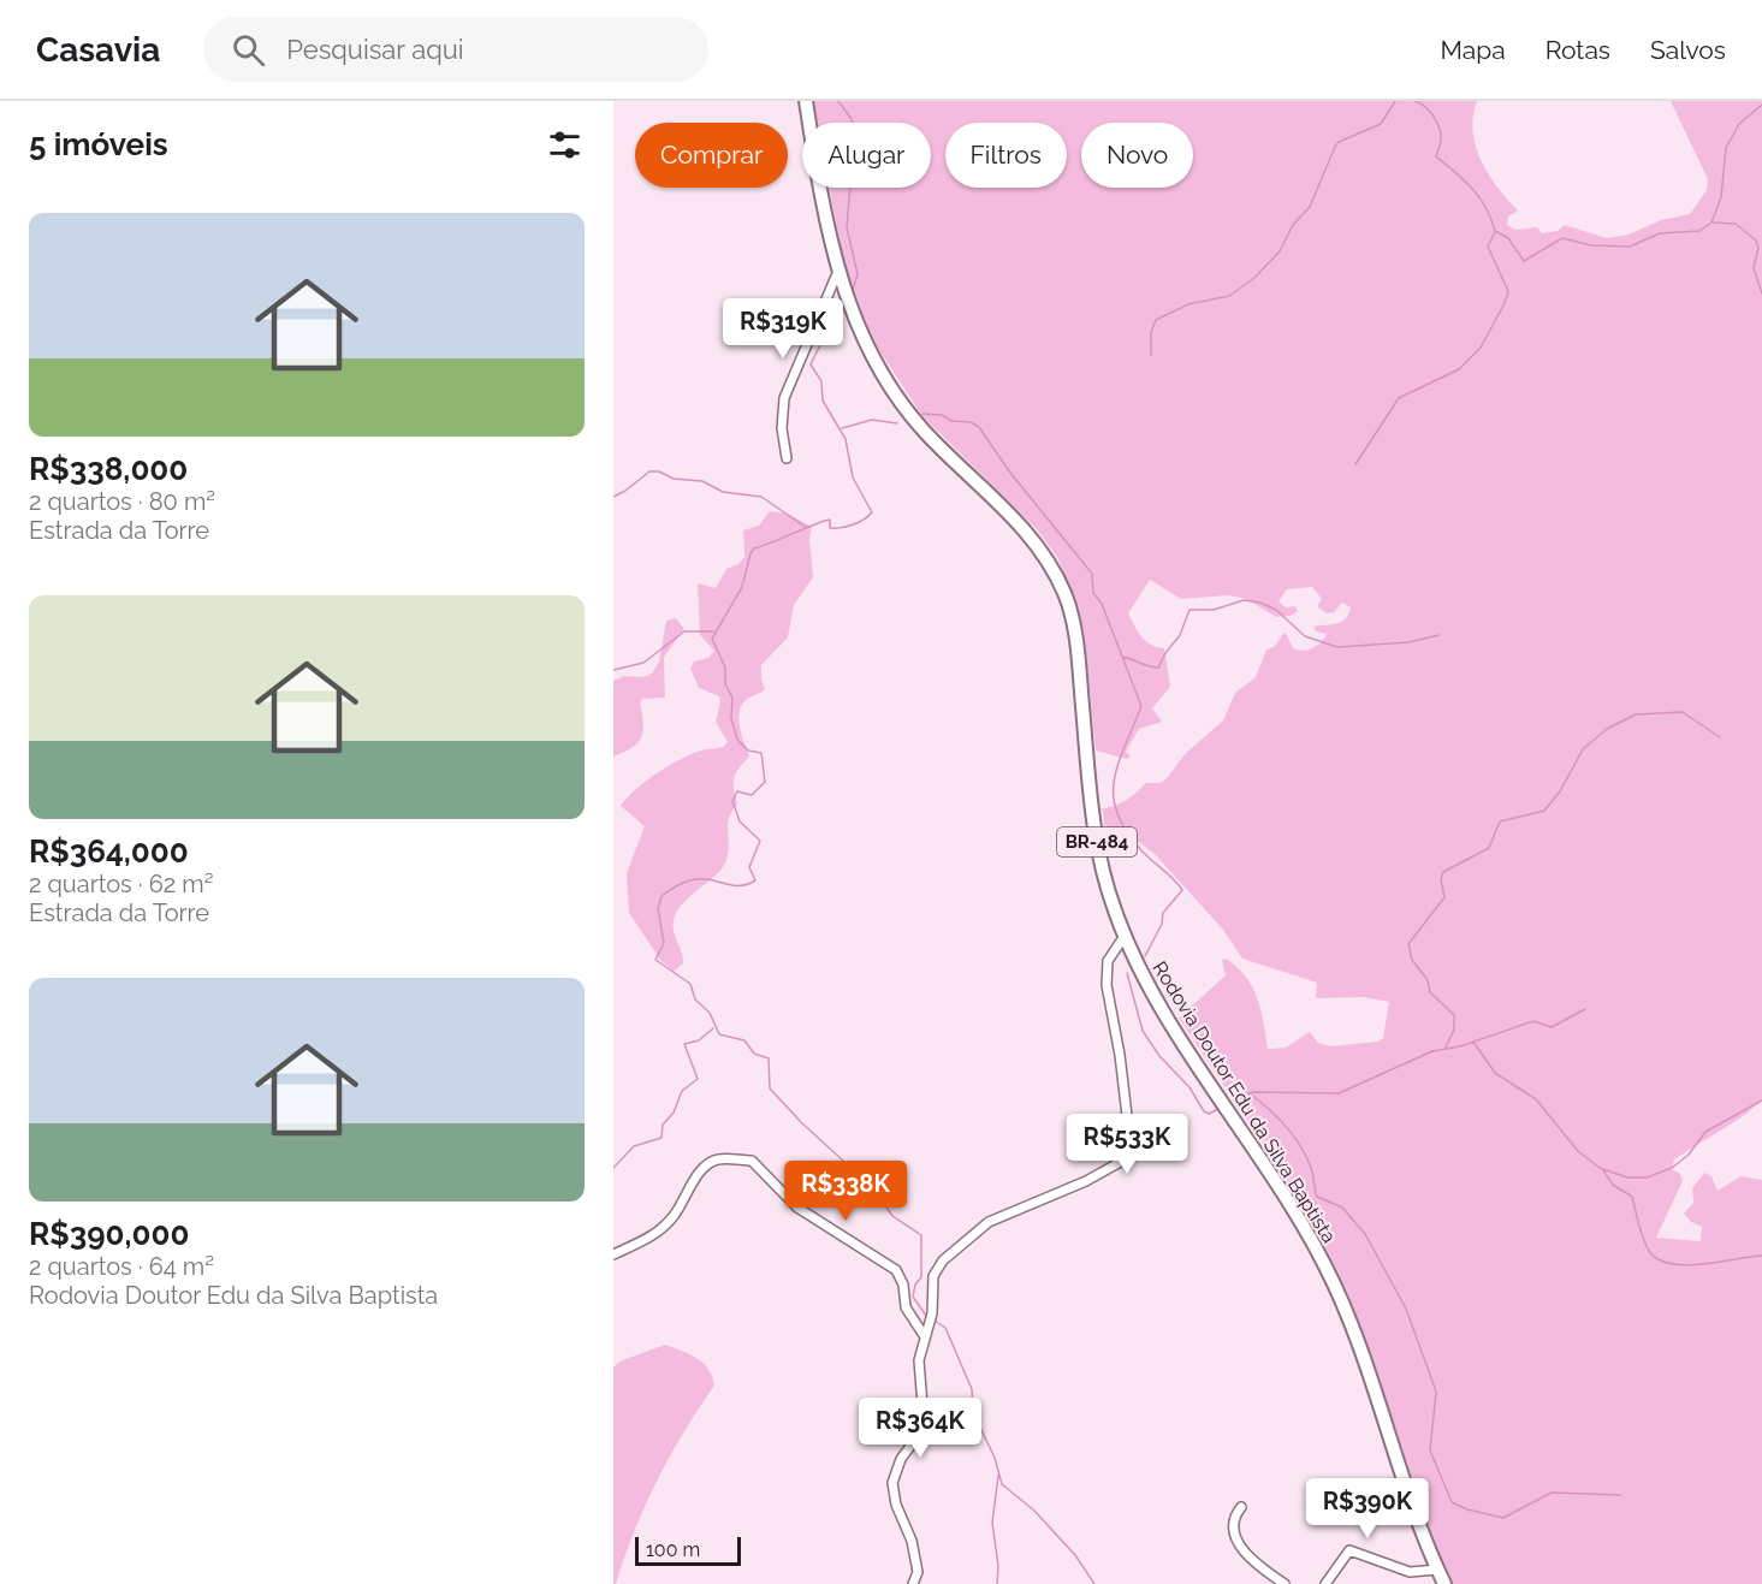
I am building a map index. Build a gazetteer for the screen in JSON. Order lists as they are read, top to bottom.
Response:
{
  "streets": {
    "main road": ["BR-484", "Rodovia Doutor Edu da Silva Baptista"]
  },
  "scale_bar": "100 m",
  "page": {
    "header": "Casavia",
    "search": "Pesquisar aqui",
    "nav": ["Mapa", "Rotas", "Salvos"],
    "heading": "5 imóveis",
    "chip": [
      "Comprar",
      "Alugar",
      "Filtros",
      "Novo"
    ],
    "list": [
      {
        "name": "R$338,000",
        "note": "2 quartos · 80 m² · Estrada da Torre"
      },
      {
        "name": "R$364,000",
        "note": "2 quartos · 62 m² · Estrada da Torre"
      },
      {
        "name": "R$390,000",
        "note": "2 quartos · 64 m² · Rodovia Doutor Edu da Silva Baptista"
      }
    ],
    "price": [
      "R$319K",
      "R$533K",
      "R$338K",
      "R$364K",
      "R$390K"
    ],
    "scale": "100 m"
  }
}
